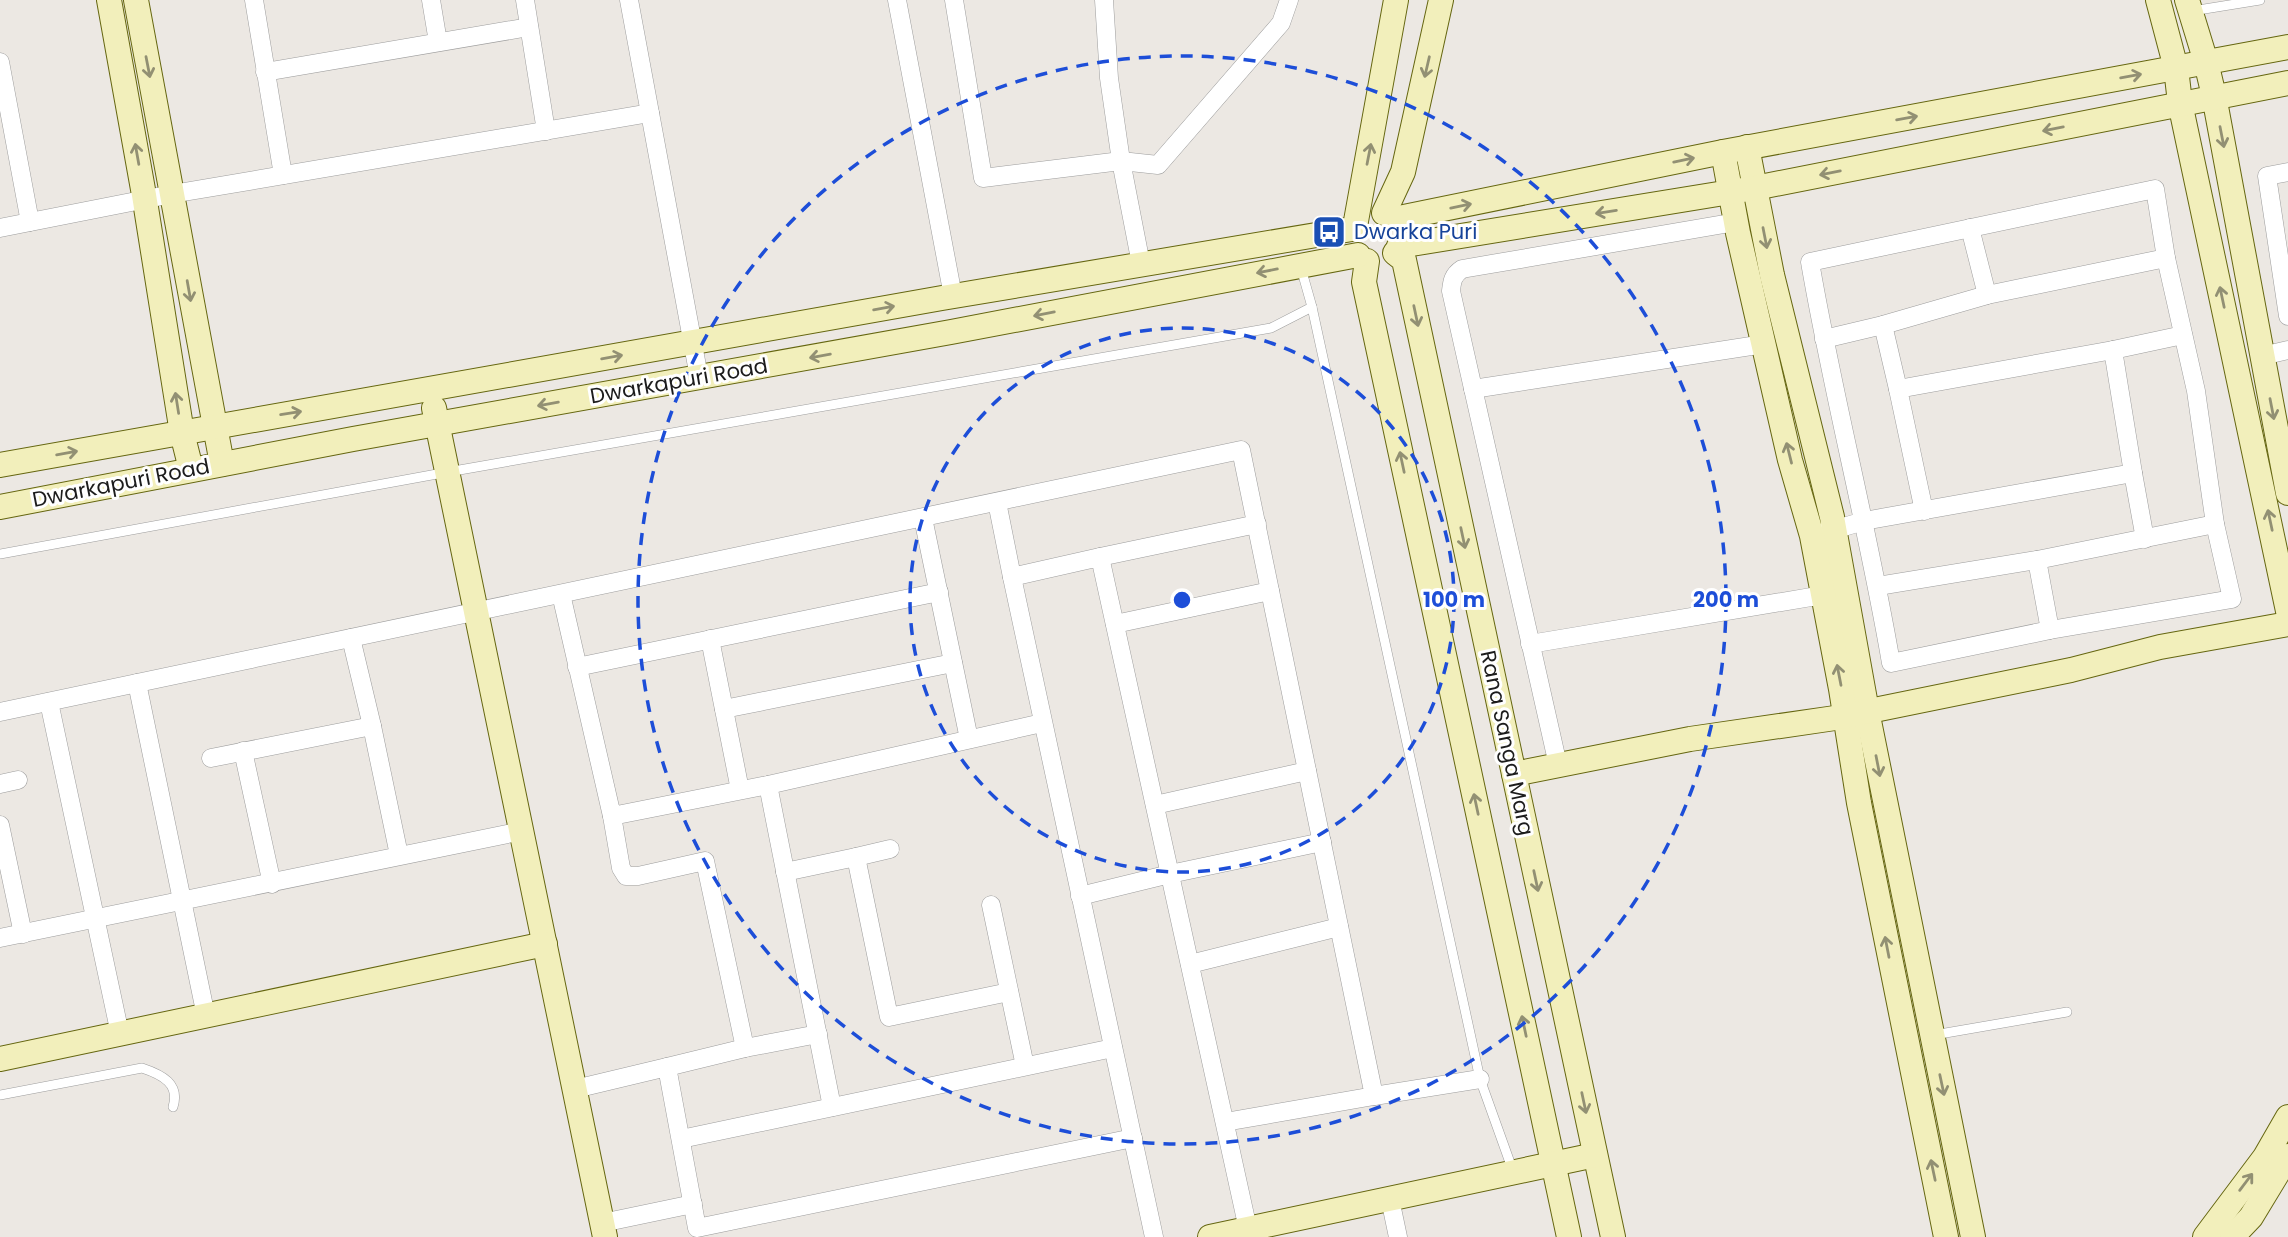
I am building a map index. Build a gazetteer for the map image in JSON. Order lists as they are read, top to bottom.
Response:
{
  "streets": {
    "street": ["Dwarkapuri Road", "Rana Sanga Marg"]
  },
  "crossings": [
    ["Dwarkapuri Road", "Rana Sanga Marg"]
  ],
  "places": {
    "bus stop": ["Dwarka Puri"]
  },
  "rings": ["100 m", "200 m"]
}
